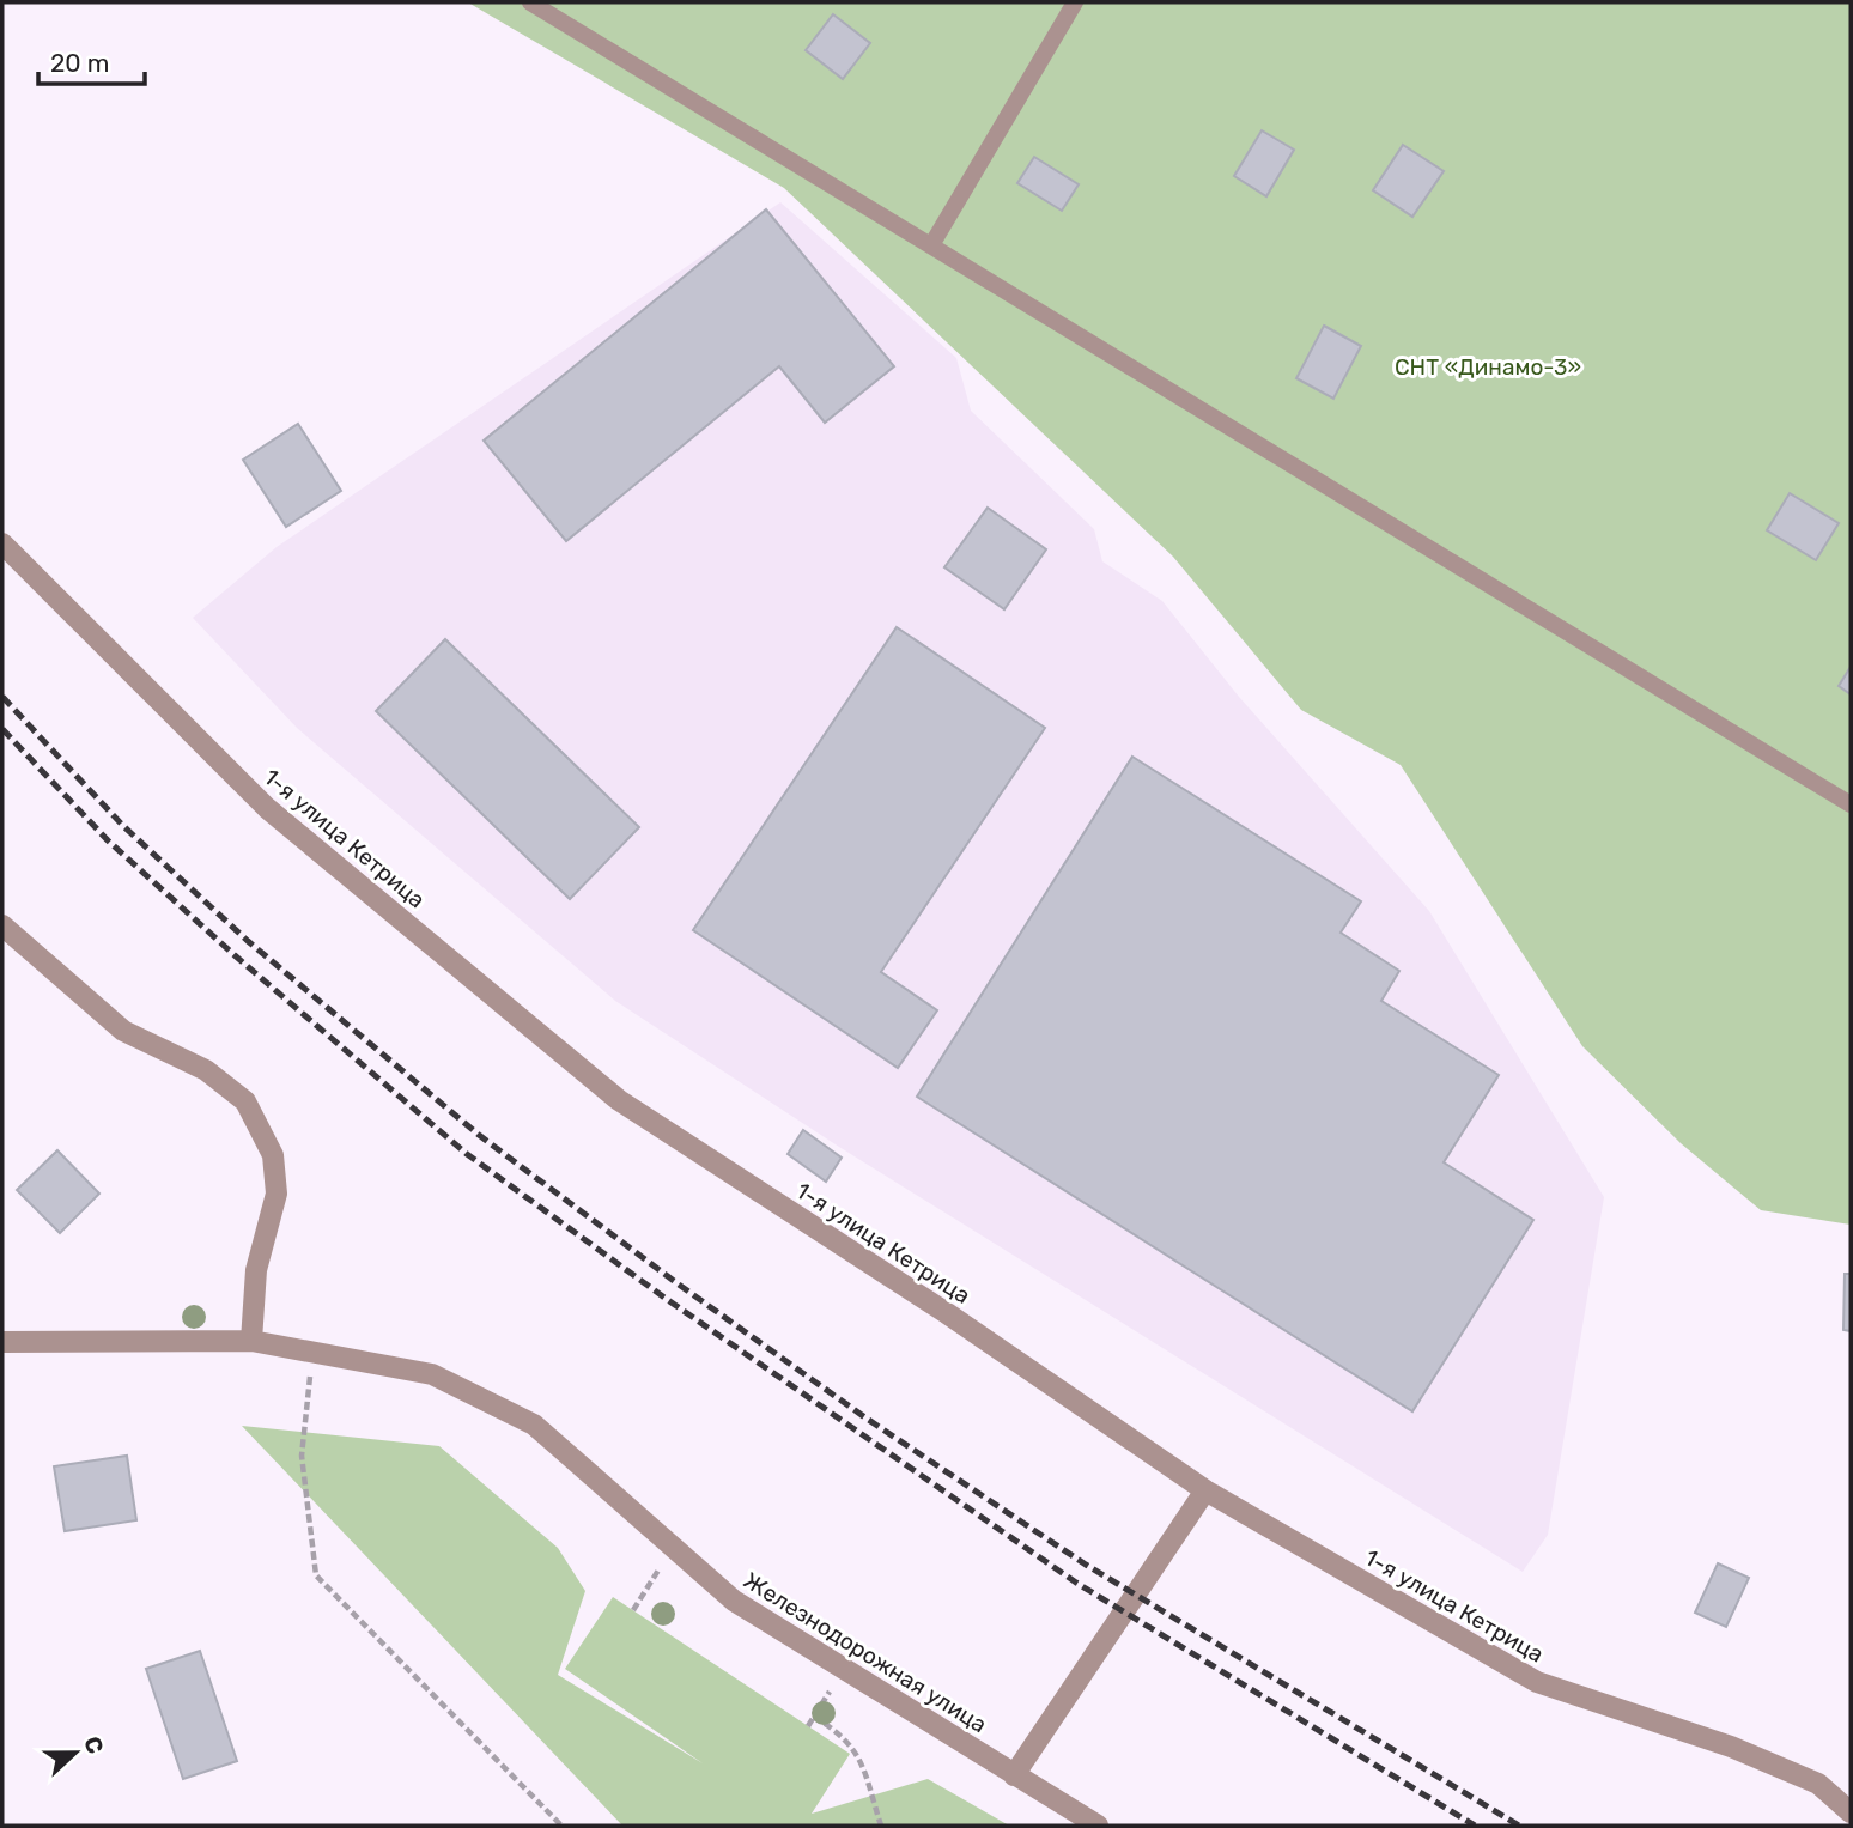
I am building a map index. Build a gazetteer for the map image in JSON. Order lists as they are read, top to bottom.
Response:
{
  "streets": {
    "street": ["1-я улица Кетрица", "Железнодорожная улица"]
  },
  "parks": ["СНТ «Динамо-3»"],
  "scale_bar": "20 m",
  "north": "right"
}
